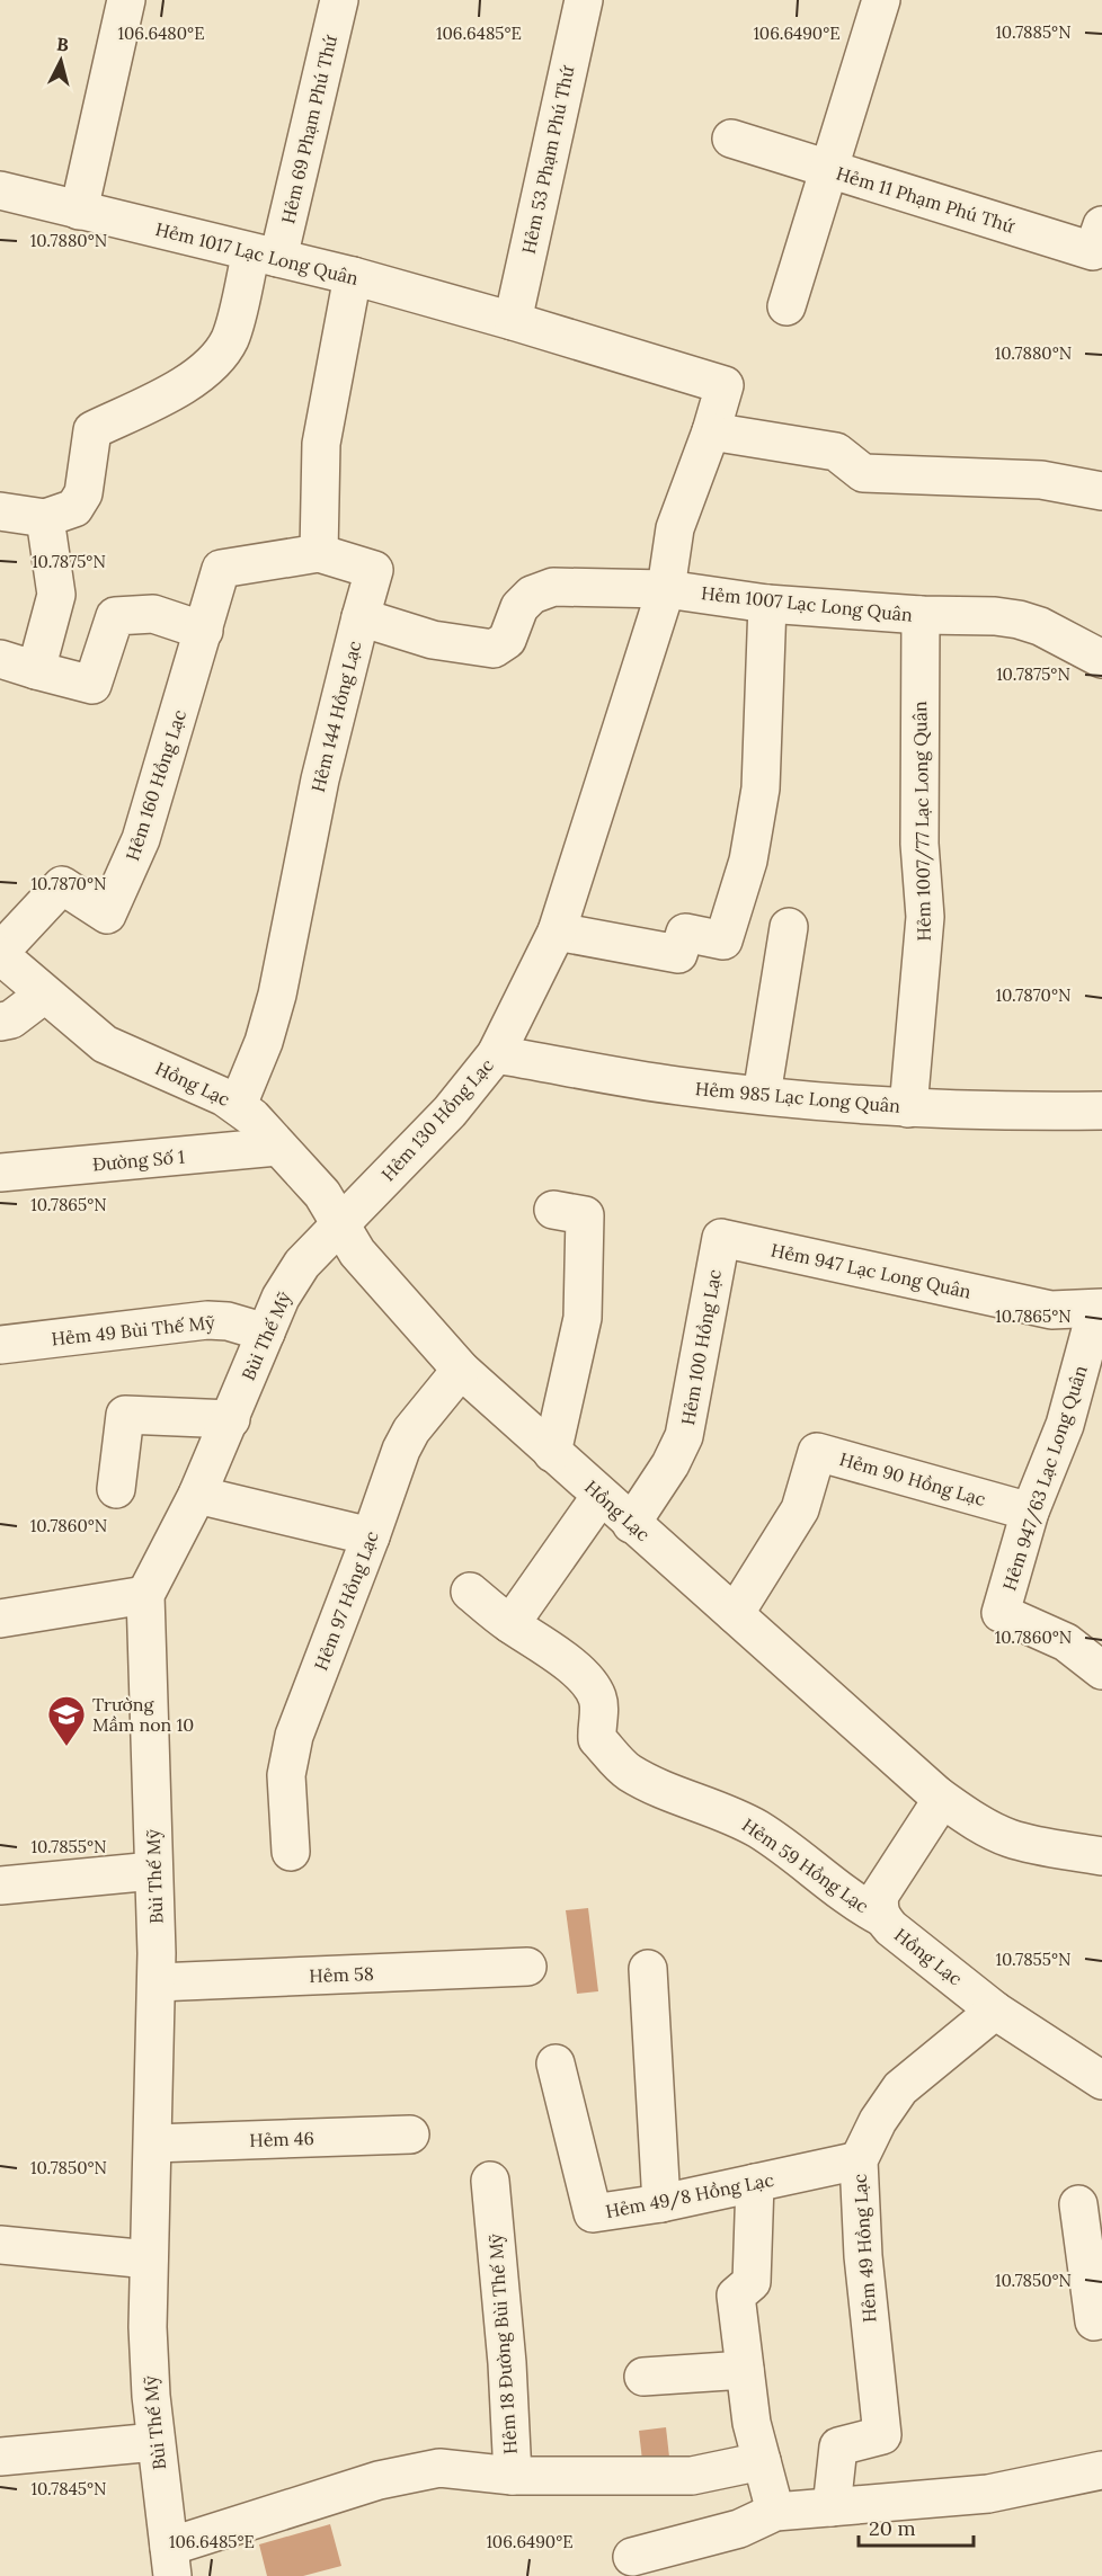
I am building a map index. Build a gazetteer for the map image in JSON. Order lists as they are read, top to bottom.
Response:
{
  "streets": {
    "street": [
      "Hẻm 69 Phạm Phú Thứ",
      "Hẻm 53 Phạm Phú Thứ",
      "Hẻm 11 Phạm Phú Thứ",
      "Hẻm 1017 Lạc Long Quân",
      "Hẻm 1007 Lạc Long Quân",
      "Hẻm 144 Hồng Lạc",
      "Hẻm 160 Hồng Lạc",
      "Hẻm 1007/77 Lạc Long Quân",
      "Hồng Lạc",
      "Hẻm 985 Lạc Long Quân",
      "Hẻm 130 Hồng Lạc",
      "Đường Số 1",
      "Hẻm 947 Lạc Long Quân",
      "Hẻm 49 Bùi Thế Mỹ",
      "Bùi Thế Mỹ",
      "Hẻm 100 Hồng Lạc",
      "Hẻm 947/63 Lạc Long Quân",
      "Hẻm 90 Hồng Lạc",
      "Hẻm 97 Hồng Lạc",
      "Hẻm 59 Hồng Lạc",
      "Hẻm 58",
      "Hẻm 46",
      "Hẻm 49/8 Hồng Lạc",
      "Hẻm 49 Hồng Lạc",
      "Hẻm 18 Đường Bùi Thế Mỹ"
    ]
  },
  "crossings": [
    ["Hẻm 69 Phạm Phú Thứ", "Hẻm 1017 Lạc Long Quân"],
    ["Hẻm 53 Phạm Phú Thứ", "Hẻm 1017 Lạc Long Quân"],
    ["Hẻm 1007 Lạc Long Quân", "Hẻm 144 Hồng Lạc"],
    ["Hẻm 1007 Lạc Long Quân", "Hẻm 1007/77 Lạc Long Quân"],
    ["Hẻm 1007 Lạc Long Quân", "Hẻm 130 Hồng Lạc"],
    ["Hẻm 144 Hồng Lạc", "Hẻm 160 Hồng Lạc"],
    ["Hẻm 144 Hồng Lạc", "Hồng Lạc"],
    ["Hẻm 144 Hồng Lạc", "Hẻm 130 Hồng Lạc"],
    ["Hẻm 160 Hồng Lạc", "Hồng Lạc"],
    ["Hẻm 1007/77 Lạc Long Quân", "Hẻm 985 Lạc Long Quân"],
    ["Hồng Lạc", "Hẻm 130 Hồng Lạc"],
    ["Hồng Lạc", "Đường Số 1"],
    ["Hồng Lạc", "Bùi Thế Mỹ"],
    ["Hồng Lạc", "Hẻm 100 Hồng Lạc"],
    ["Hồng Lạc", "Hẻm 90 Hồng Lạc"],
    ["Hồng Lạc", "Hẻm 97 Hồng Lạc"],
    ["Hồng Lạc", "Hẻm 59 Hồng Lạc"],
    ["Hồng Lạc", "Hẻm 49 Hồng Lạc"],
    ["Hẻm 985 Lạc Long Quân", "Hẻm 130 Hồng Lạc"],
    ["Hẻm 130 Hồng Lạc", "Bùi Thế Mỹ"],
    ["Hẻm 947 Lạc Long Quân", "Hẻm 100 Hồng Lạc"],
    ["Hẻm 947 Lạc Long Quân", "Hẻm 947/63 Lạc Long Quân"],
    ["Hẻm 49 Bùi Thế Mỹ", "Bùi Thế Mỹ"],
    ["Bùi Thế Mỹ", "Hẻm 58"],
    ["Bùi Thế Mỹ", "Hẻm 46"],
    ["Bùi Thế Mỹ", "Hẻm 18 Đường Bùi Thế Mỹ"],
    ["Hẻm 947/63 Lạc Long Quân", "Hẻm 90 Hồng Lạc"],
    ["Hẻm 49/8 Hồng Lạc", "Hẻm 49 Hồng Lạc"]
  ],
  "places": {
    "school or university": ["Trường Mầm non 10"]
  },
  "scale_bar": "20 m",
  "north": "top",
  "coordinates": [
    "10.7885°N",
    "106.6480°E",
    "106.6485°E",
    "106.6490°E",
    "10.7880°N",
    "10.7875°N",
    "10.7870°N",
    "10.7865°N",
    "10.7860°N",
    "10.7855°N",
    "10.7850°N",
    "10.7845°N"
  ]
}
